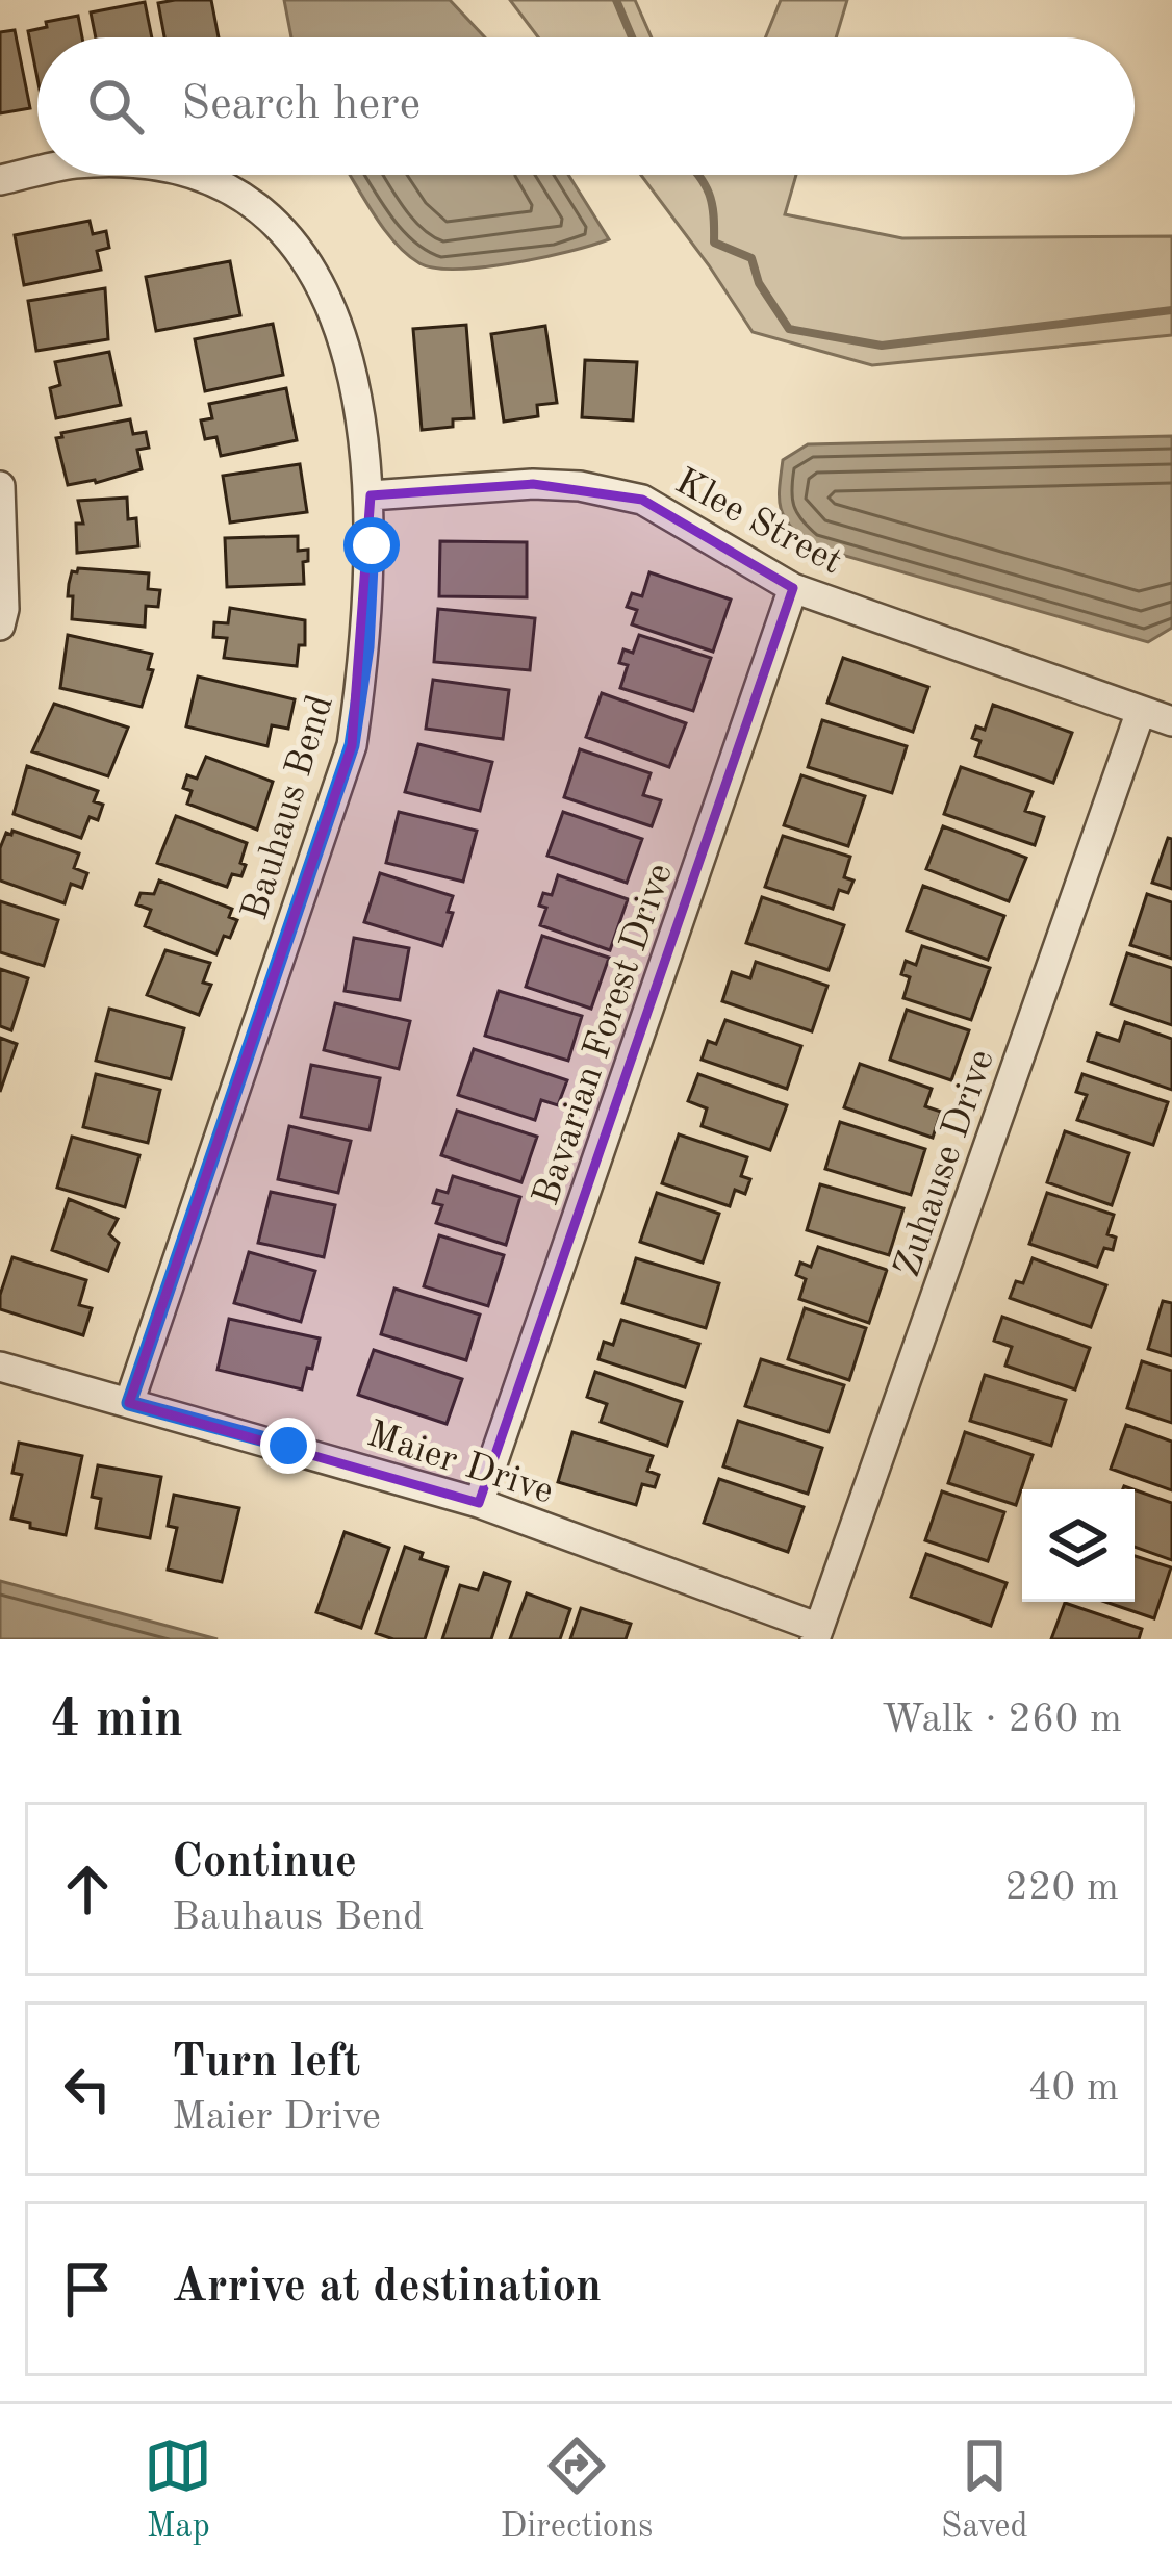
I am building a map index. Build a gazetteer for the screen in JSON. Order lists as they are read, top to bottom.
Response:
{
  "streets": {
    "street": [
      "Klee Street",
      "Bauhaus Bend",
      "Bavarian Forest Drive",
      "Zuhause Drive",
      "Maier Drive"
    ]
  },
  "crossings": [
    ["Klee Street", "Bauhaus Bend"],
    ["Klee Street", "Bavarian Forest Drive"],
    ["Klee Street", "Zuhause Drive"],
    ["Bauhaus Bend", "Maier Drive"],
    ["Bavarian Forest Drive", "Maier Drive"],
    ["Zuhause Drive", "Maier Drive"]
  ],
  "page": {
    "search": "Search here",
    "heading": ["4 min", "Walk · 260 m"],
    "list": [
      ["Continue", "Bauhaus Bend", "220 m"],
      ["Turn left", "Maier Drive", "40 m"],
      "Arrive at destination"
    ],
    "nav": ["Map", "Directions", "Saved"]
  }
}
